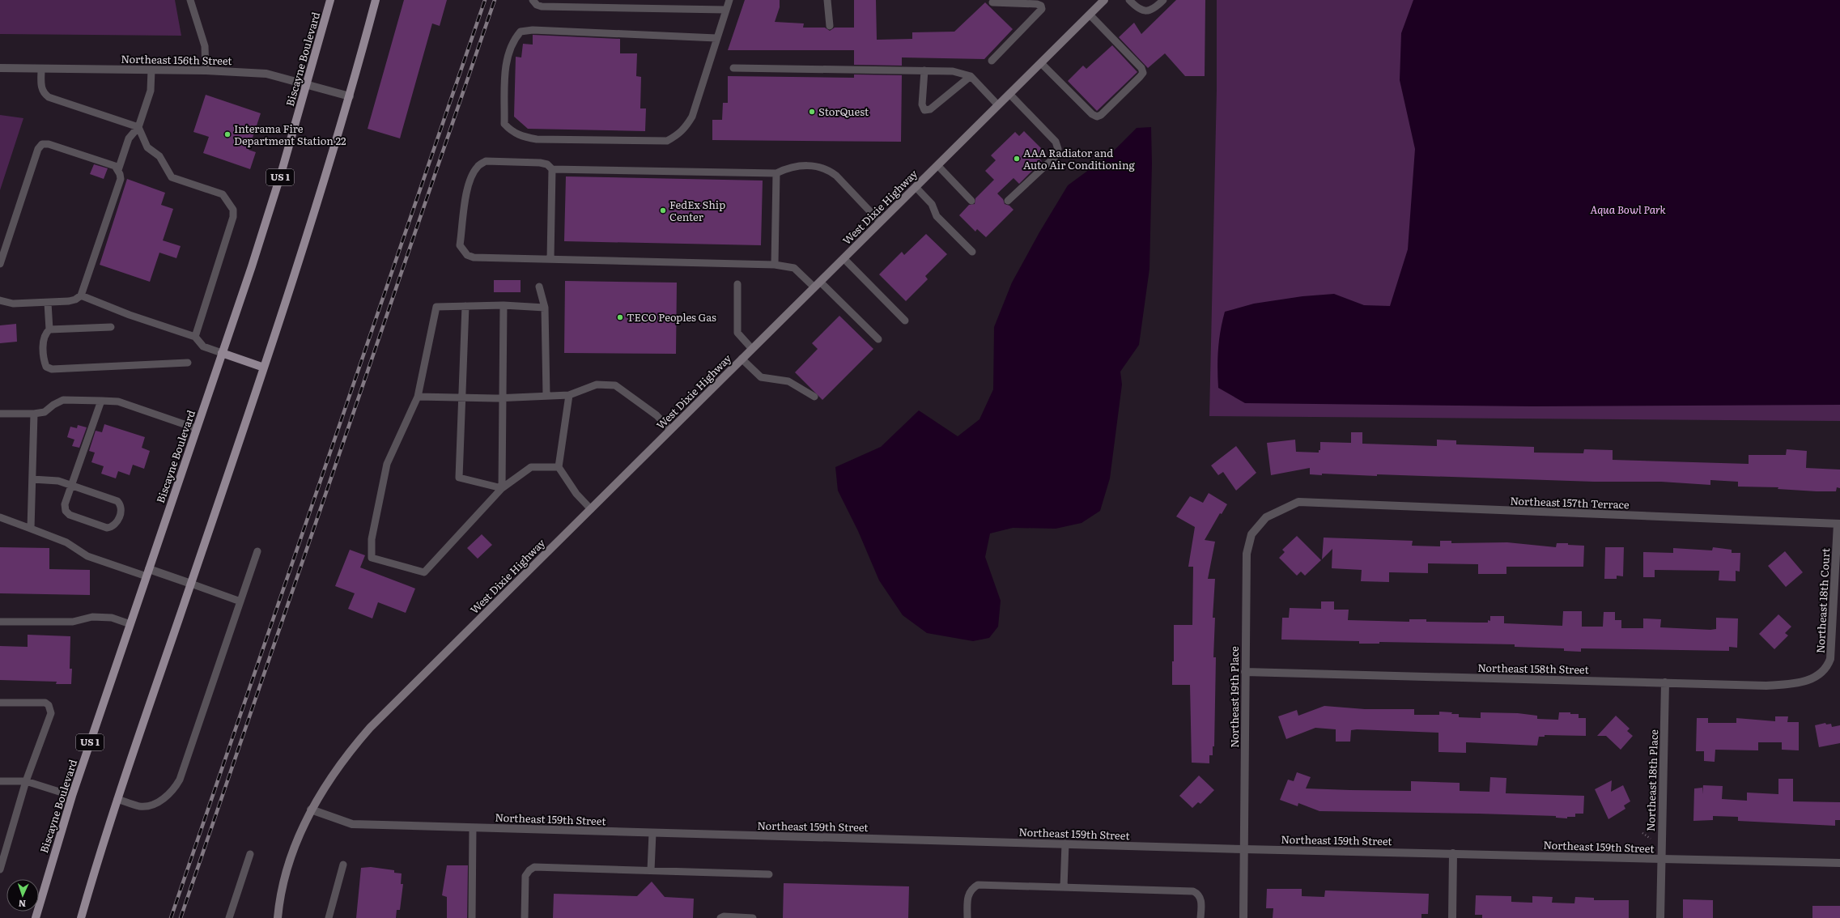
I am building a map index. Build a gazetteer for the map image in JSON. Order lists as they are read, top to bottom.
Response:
{
  "streets": {
    "main road": ["Biscayne Boulevard", "US 1", "West Dixie Highway"],
    "street": [
      "Northeast 156th Street",
      "Northeast 157th Terrace",
      "Northeast 18th Court",
      "Northeast 158th Street",
      "Northeast 19th Place",
      "Northeast 18th Place",
      "Northeast 159th Street"
    ]
  },
  "crossings": [
    ["Biscayne Boulevard", "Northeast 156th Street"],
    ["West Dixie Highway", "Northeast 159th Street"],
    ["Northeast 157th Terrace", "Northeast 18th Court"],
    ["Northeast 157th Terrace", "Northeast 19th Place"],
    ["Northeast 18th Court", "Northeast 158th Street"],
    ["Northeast 158th Street", "Northeast 19th Place"],
    ["Northeast 158th Street", "Northeast 18th Place"],
    ["Northeast 19th Place", "Northeast 159th Street"],
    ["Northeast 18th Place", "Northeast 159th Street"]
  ],
  "parks": ["Aqua Bowl Park"],
  "places": [
    "StorQuest",
    "Interama Fire Department Station 22",
    "AAA Radiator and Auto Air Conditioning",
    "FedEx Ship Center",
    "TECO Peoples Gas"
  ],
  "north": "bottom"
}
